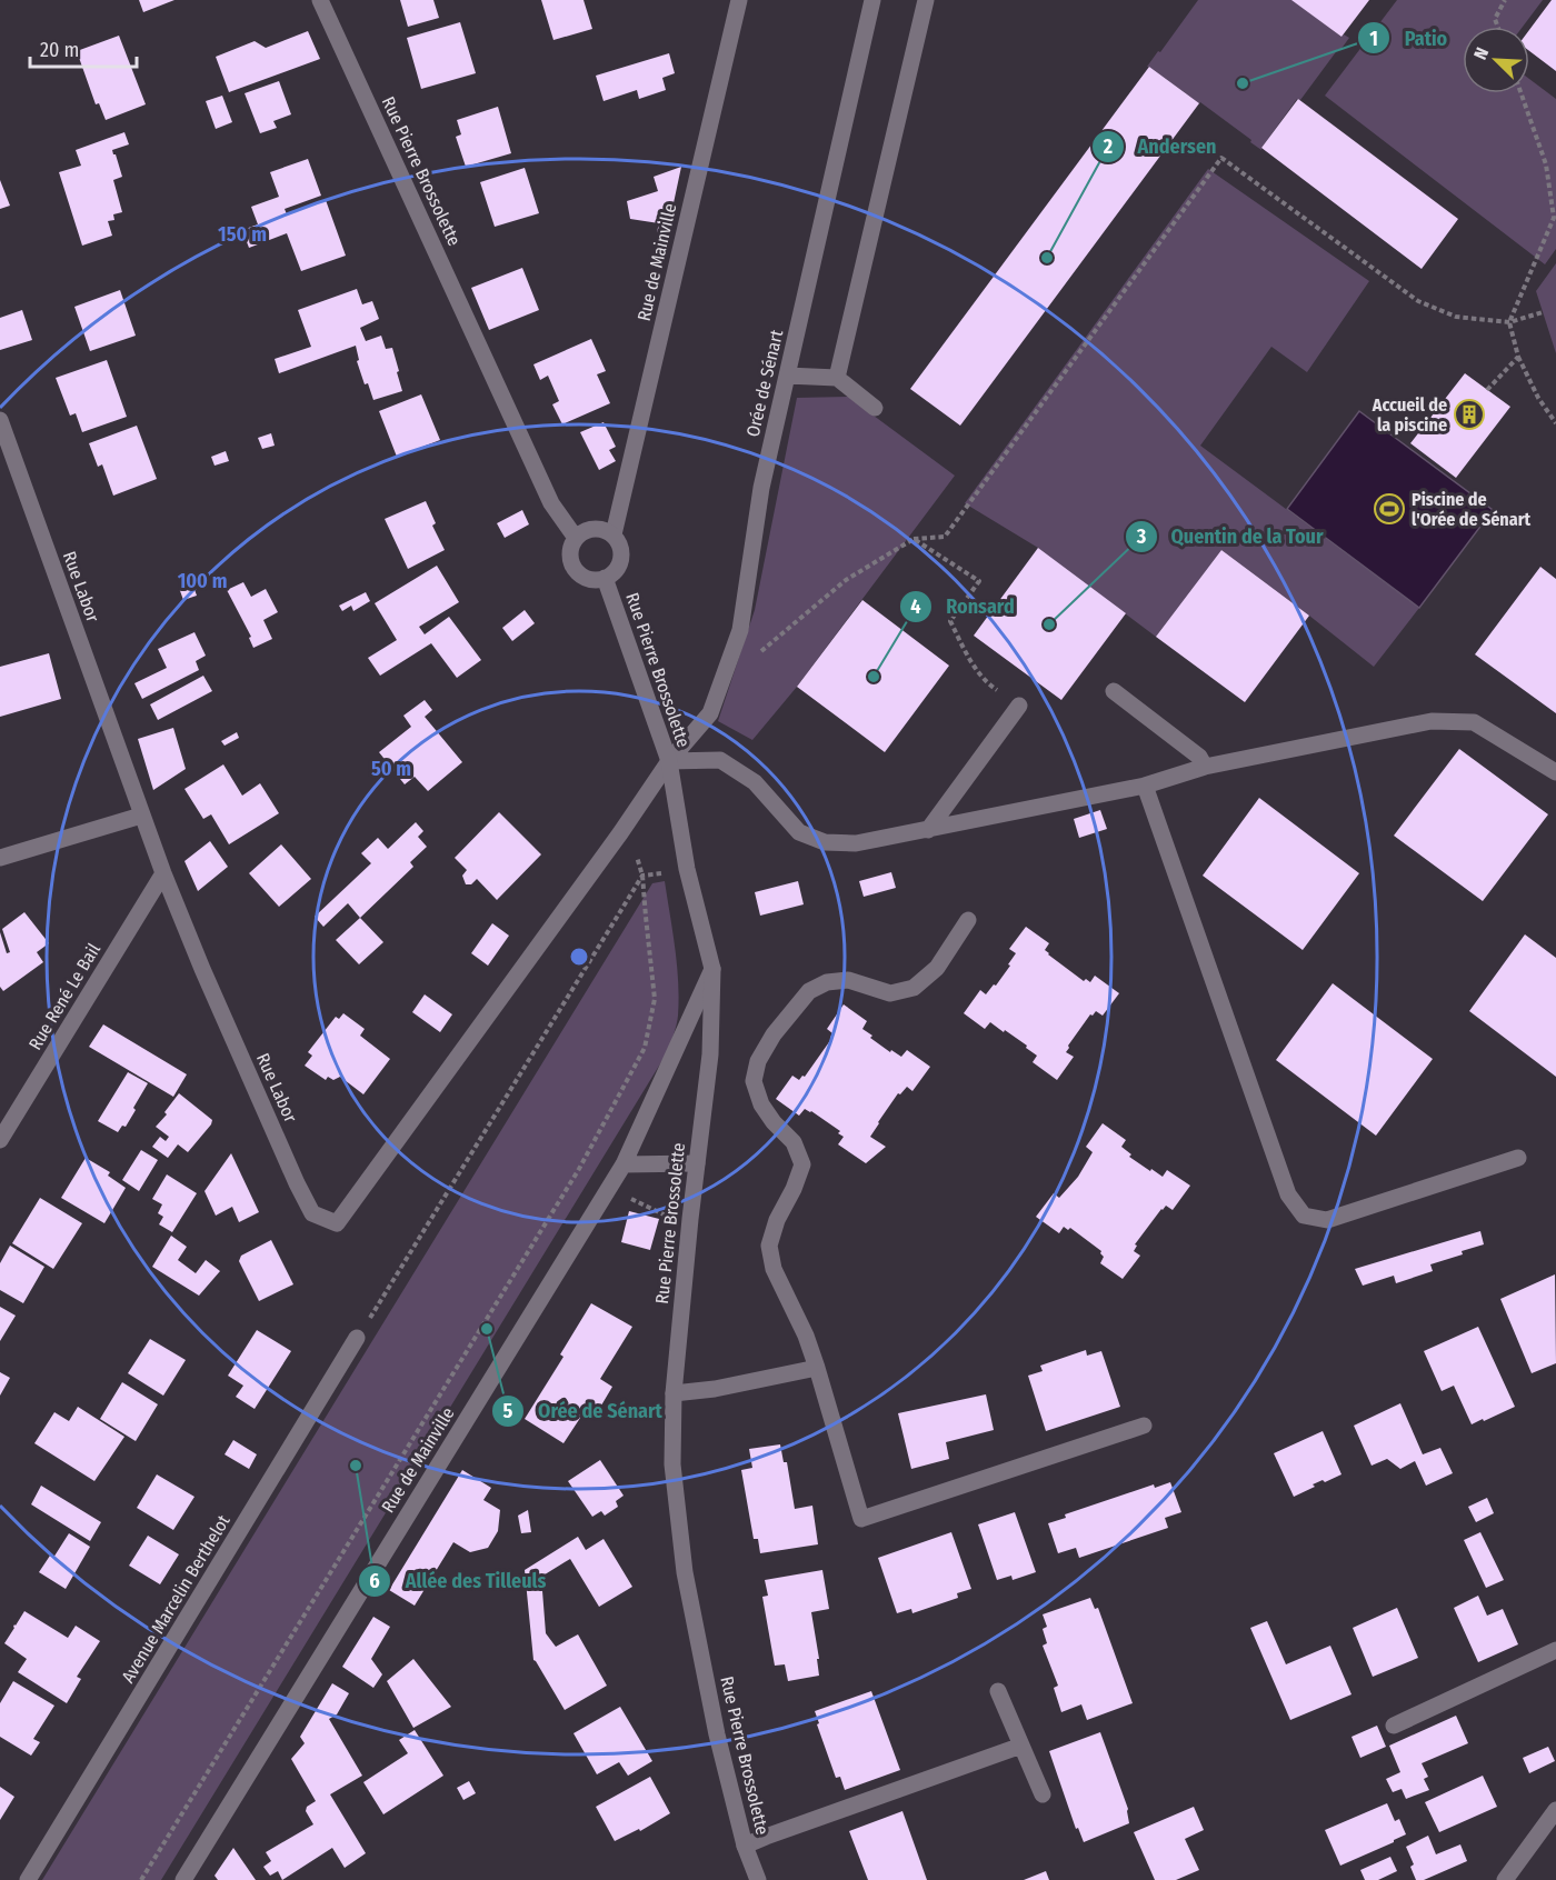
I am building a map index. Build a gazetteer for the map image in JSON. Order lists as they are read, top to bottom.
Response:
{
  "streets": {
    "street": [
      "Rue Pierre Brossolette",
      "Rue de Mainville",
      "Orée de Sénart",
      "Rue Labor",
      "Rue René Le Bail",
      "Avenue Marcelin Berthelot"
    ]
  },
  "crossings": [
    ["Rue Pierre Brossolette", "Rue de Mainville"],
    ["Rue Pierre Brossolette", "Orée de Sénart"],
    ["Rue Pierre Brossolette", "Rue Labor"],
    ["Orée de Sénart", "Rue Labor"],
    ["Rue Labor", "Rue René Le Bail"]
  ],
  "places": {
    "other": [
      "Patio",
      "Andersen",
      "Quentin de la Tour",
      "Ronsard",
      "Orée de Sénart",
      "Allée des Tilleuls"
    ],
    "building": ["Accueil de la piscine"],
    "sports": ["Piscine de l'Orée de Sénart"]
  },
  "scale_bar": "20 m",
  "north": "top left",
  "rings": ["150 m", "100 m", "50 m"]
}
